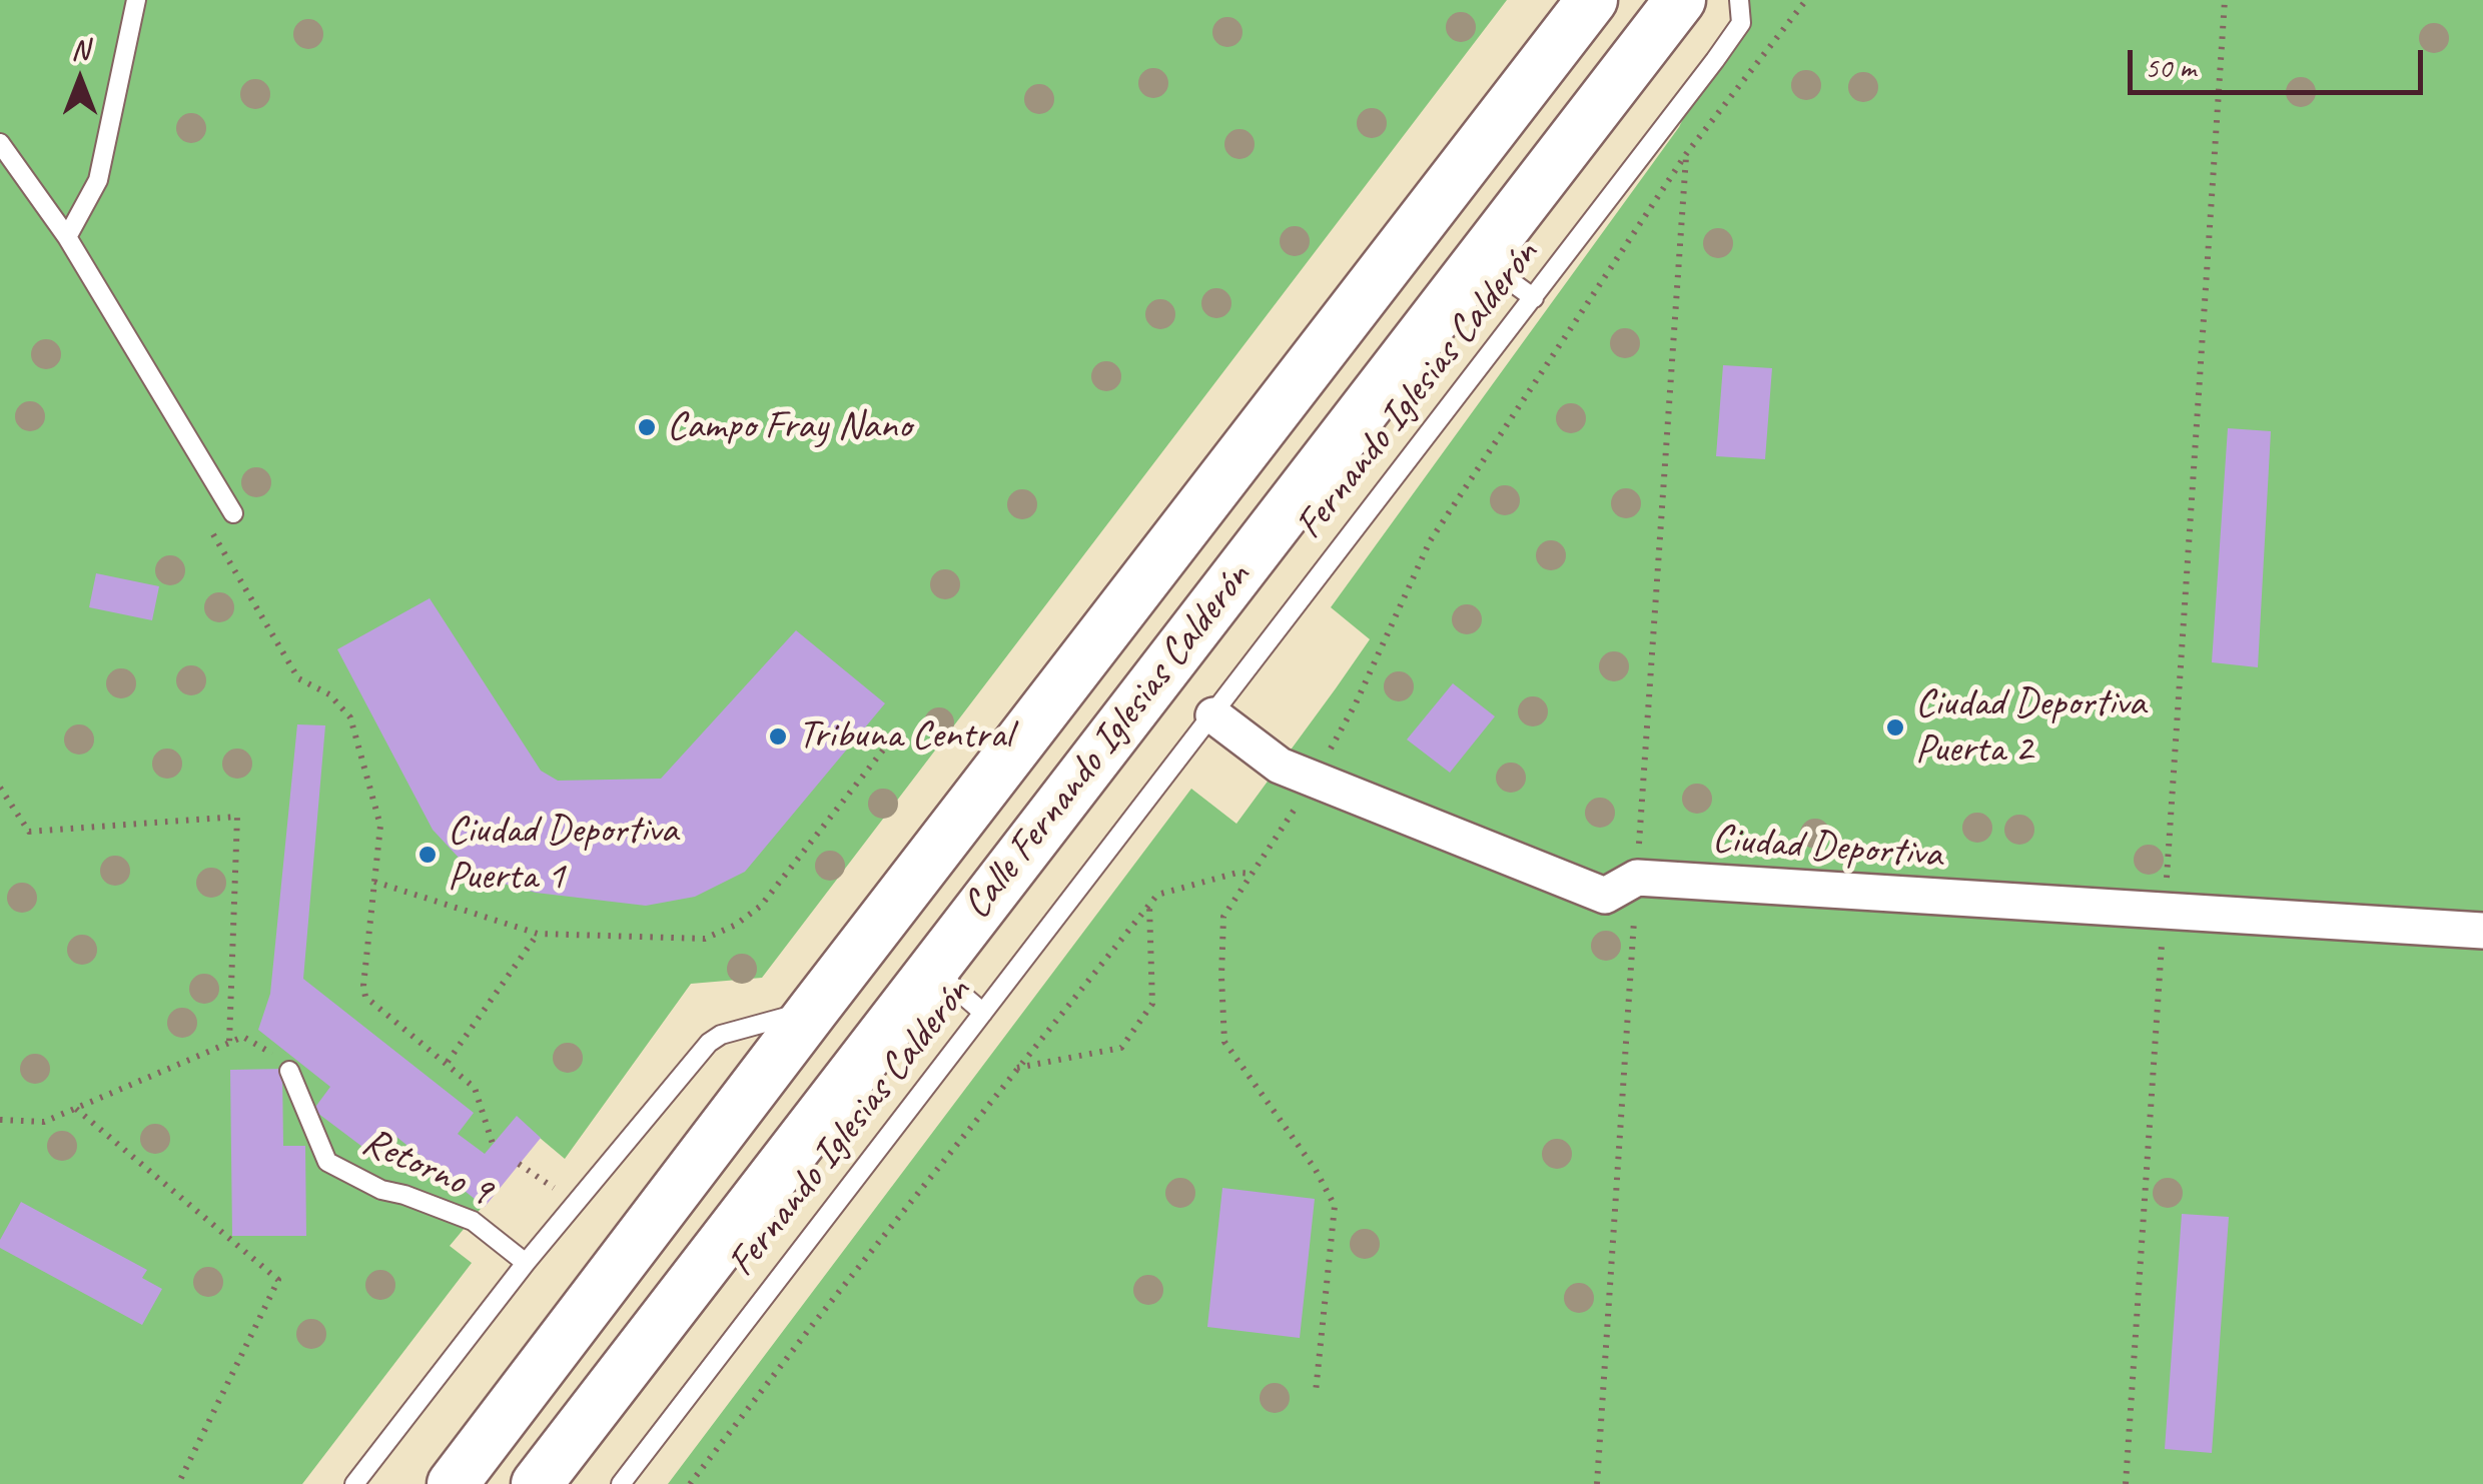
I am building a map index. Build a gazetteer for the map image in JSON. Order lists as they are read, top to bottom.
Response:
{
  "streets": {
    "street": ["Calle Fernando Iglesias Calderón", "Ciudad Deportiva"],
    "lane": ["Fernando Iglesias Calderón", "Retorno 9"]
  },
  "crossings": [
    ["Fernando Iglesias Calderón", "Ciudad Deportiva"]
  ],
  "places": [
    "Campo Fray Nano",
    "Ciudad Deportiva Puerta 2",
    "Tribuna Central",
    "Ciudad Deportiva Puerta 1"
  ],
  "scale_bar": "50 m",
  "north": "top"
}
